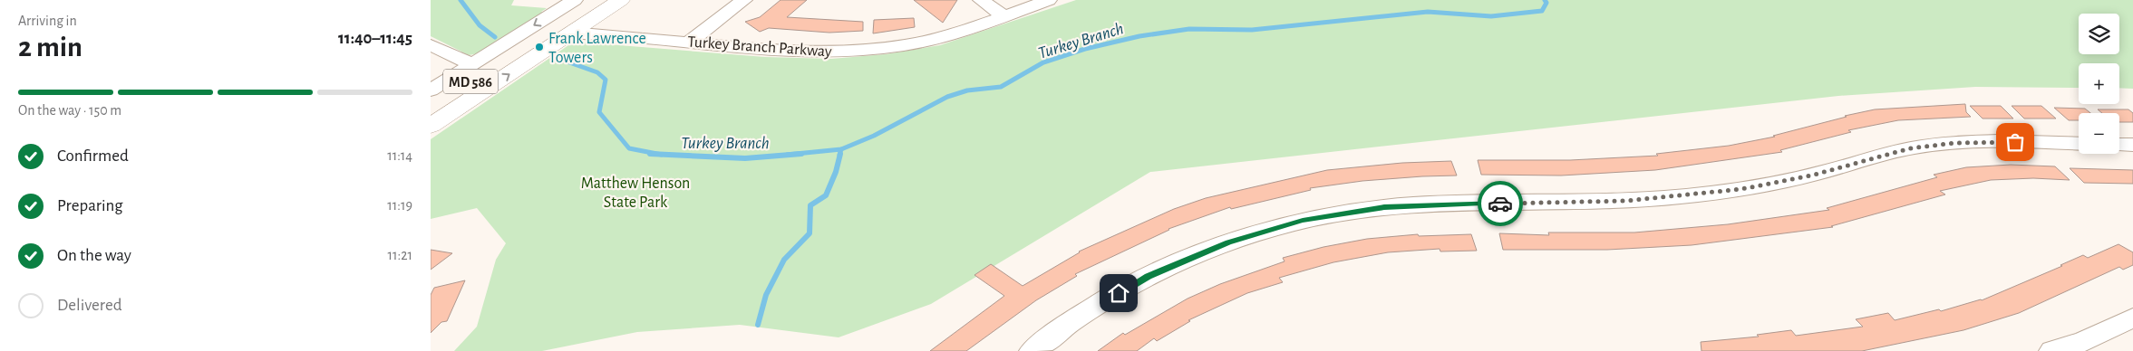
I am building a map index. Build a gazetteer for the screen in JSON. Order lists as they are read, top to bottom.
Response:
{
  "streets": {
    "main road": ["MD 586"],
    "street": ["Turkey Branch Parkway"]
  },
  "crossings": [
    ["Turkey Branch Parkway", "MD 586"]
  ],
  "water": ["Turkey Branch"],
  "parks": ["Matthew Henson State Park"],
  "places": ["Frank Lawrence Towers"],
  "page": {
    "heading": ["2 min", "Arriving in", "11:40–11:45"],
    "map_buttons": ["+", "−"],
    "bar": "On the way · 150 m",
    "list": [
      ["Confirmed", "11:14"],
      ["Preparing", "11:19"],
      ["On the way", "11:21"],
      "Delivered"
    ]
  }
}
